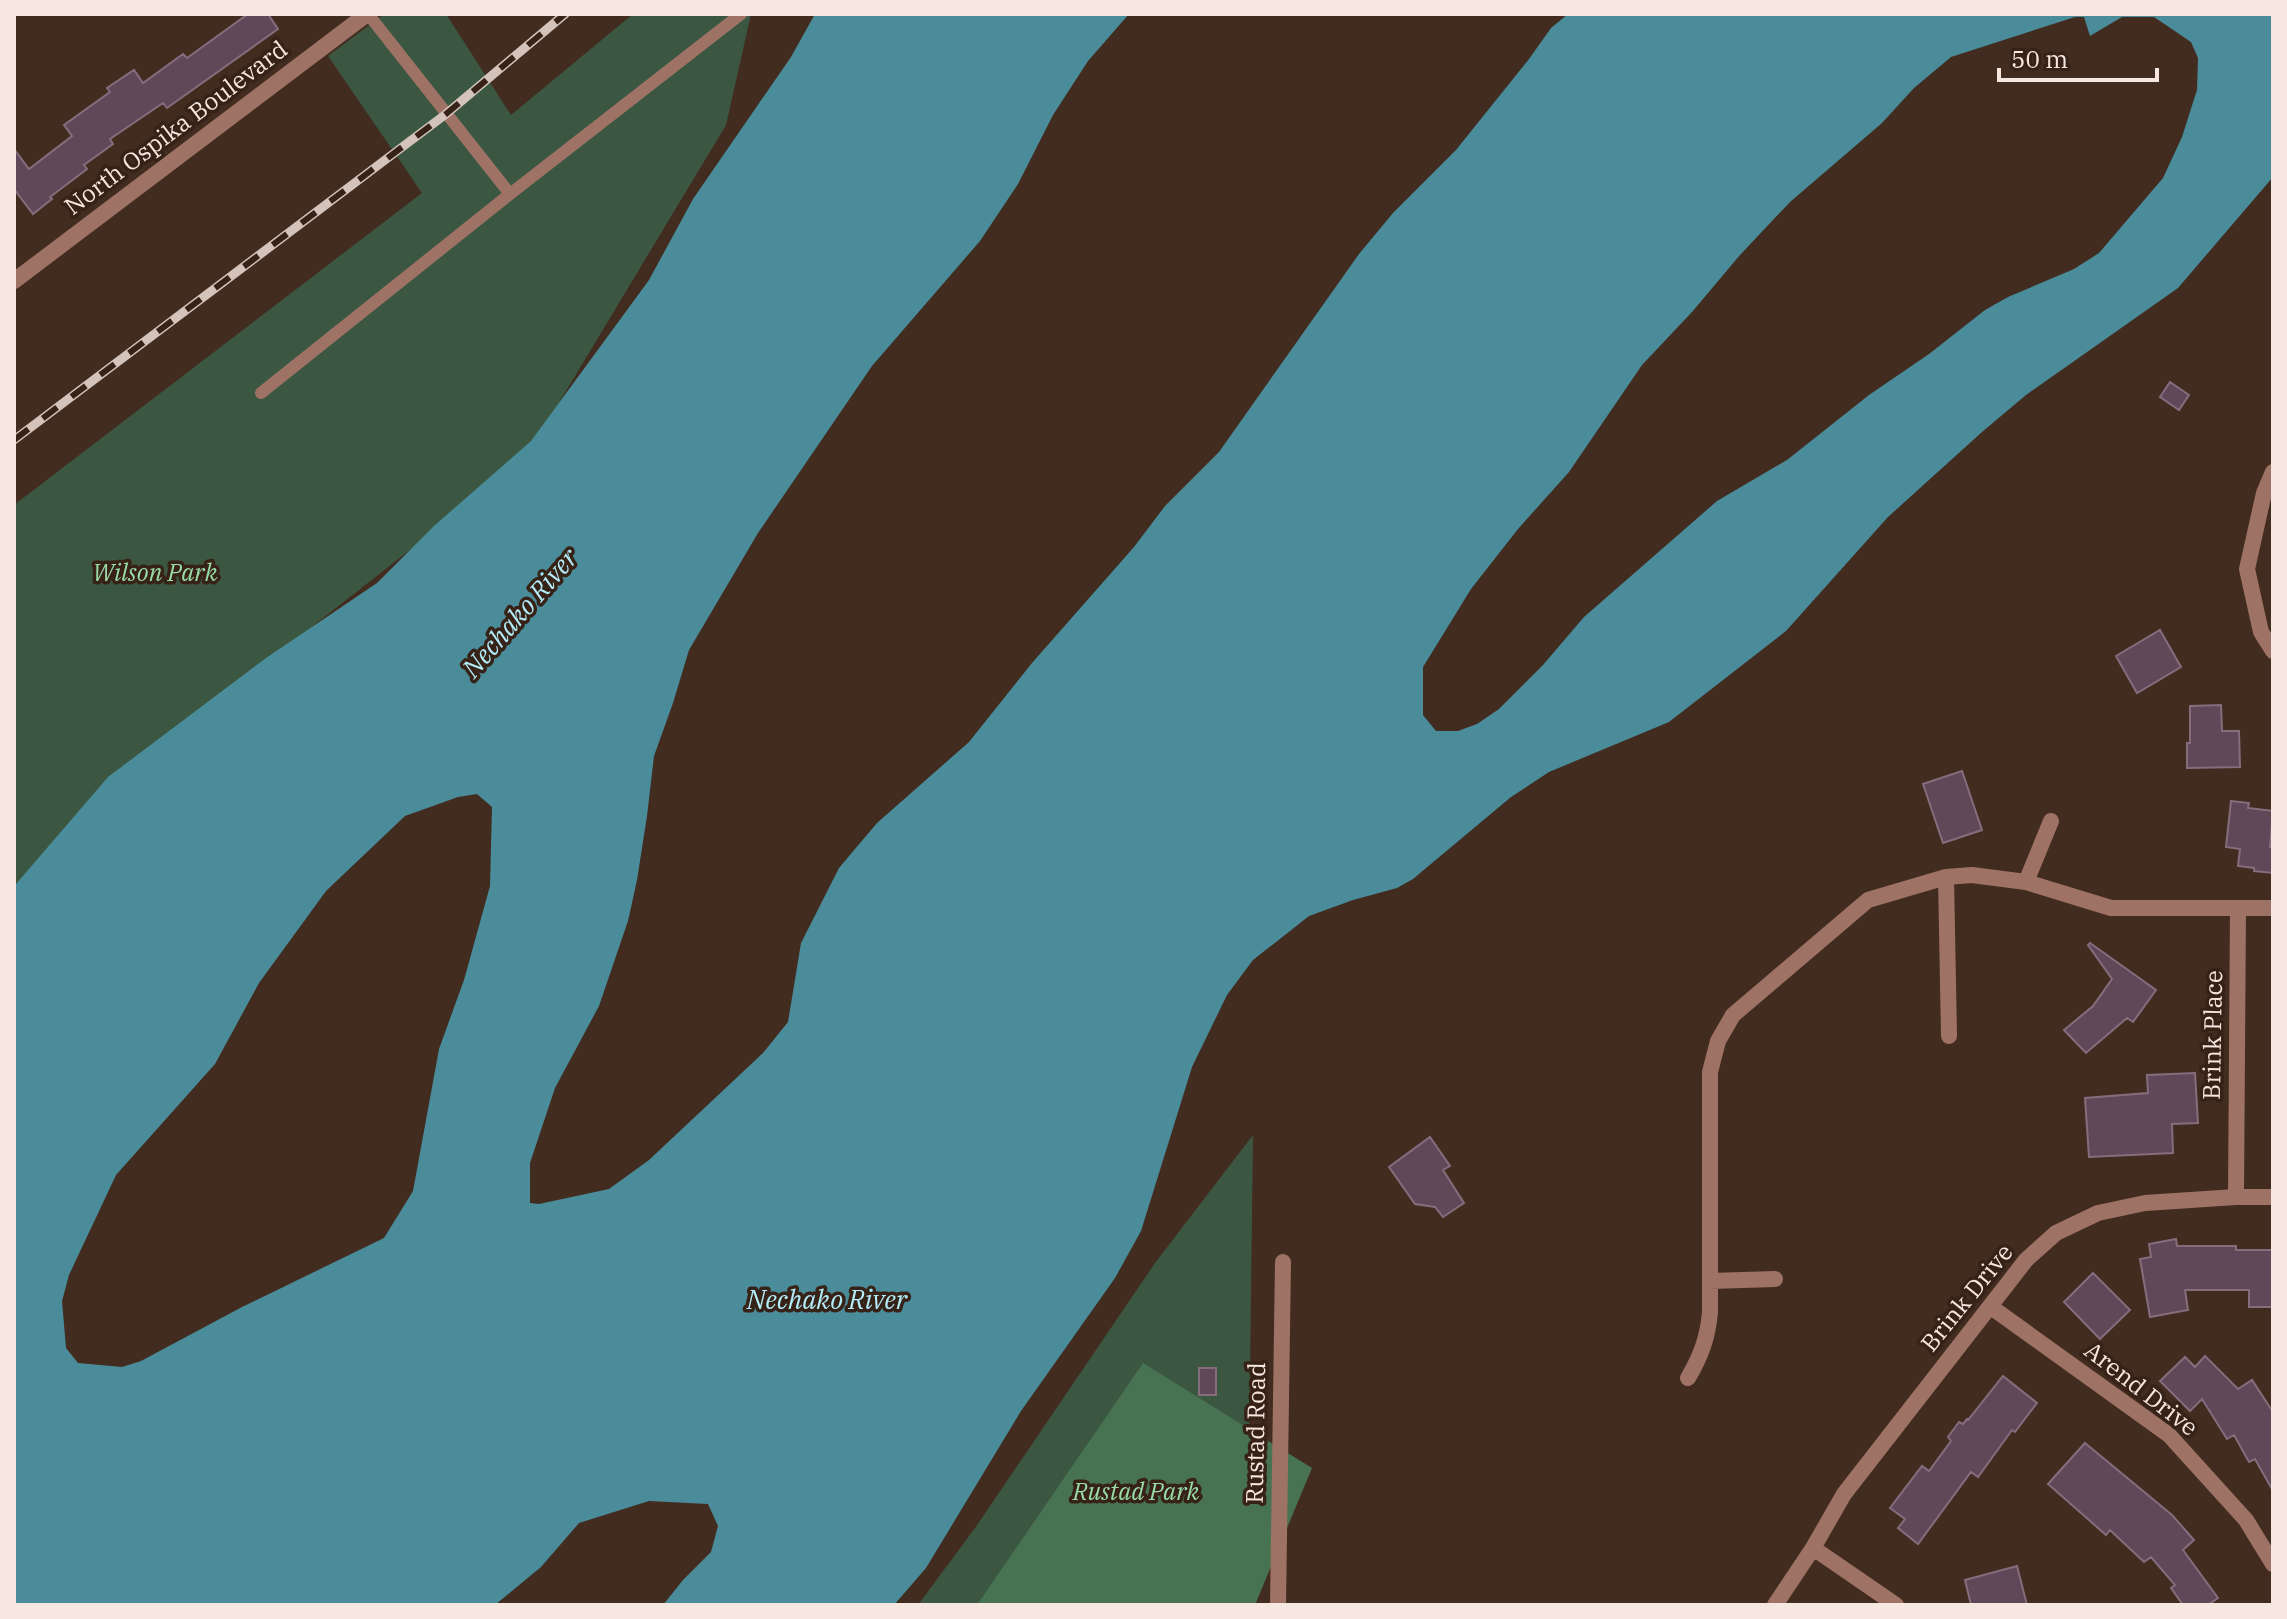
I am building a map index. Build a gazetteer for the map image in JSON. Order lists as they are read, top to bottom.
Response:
{
  "streets": {
    "street": [
      "North Ospika Boulevard",
      "Brink Place",
      "Brink Drive",
      "Arend Drive",
      "Rustad Road"
    ]
  },
  "crossings": [
    ["Brink Place", "Brink Drive"],
    ["Brink Drive", "Arend Drive"]
  ],
  "water": ["Nechako River"],
  "parks": ["Wilson Park", "Rustad Park"],
  "scale_bar": "50 m"
}
